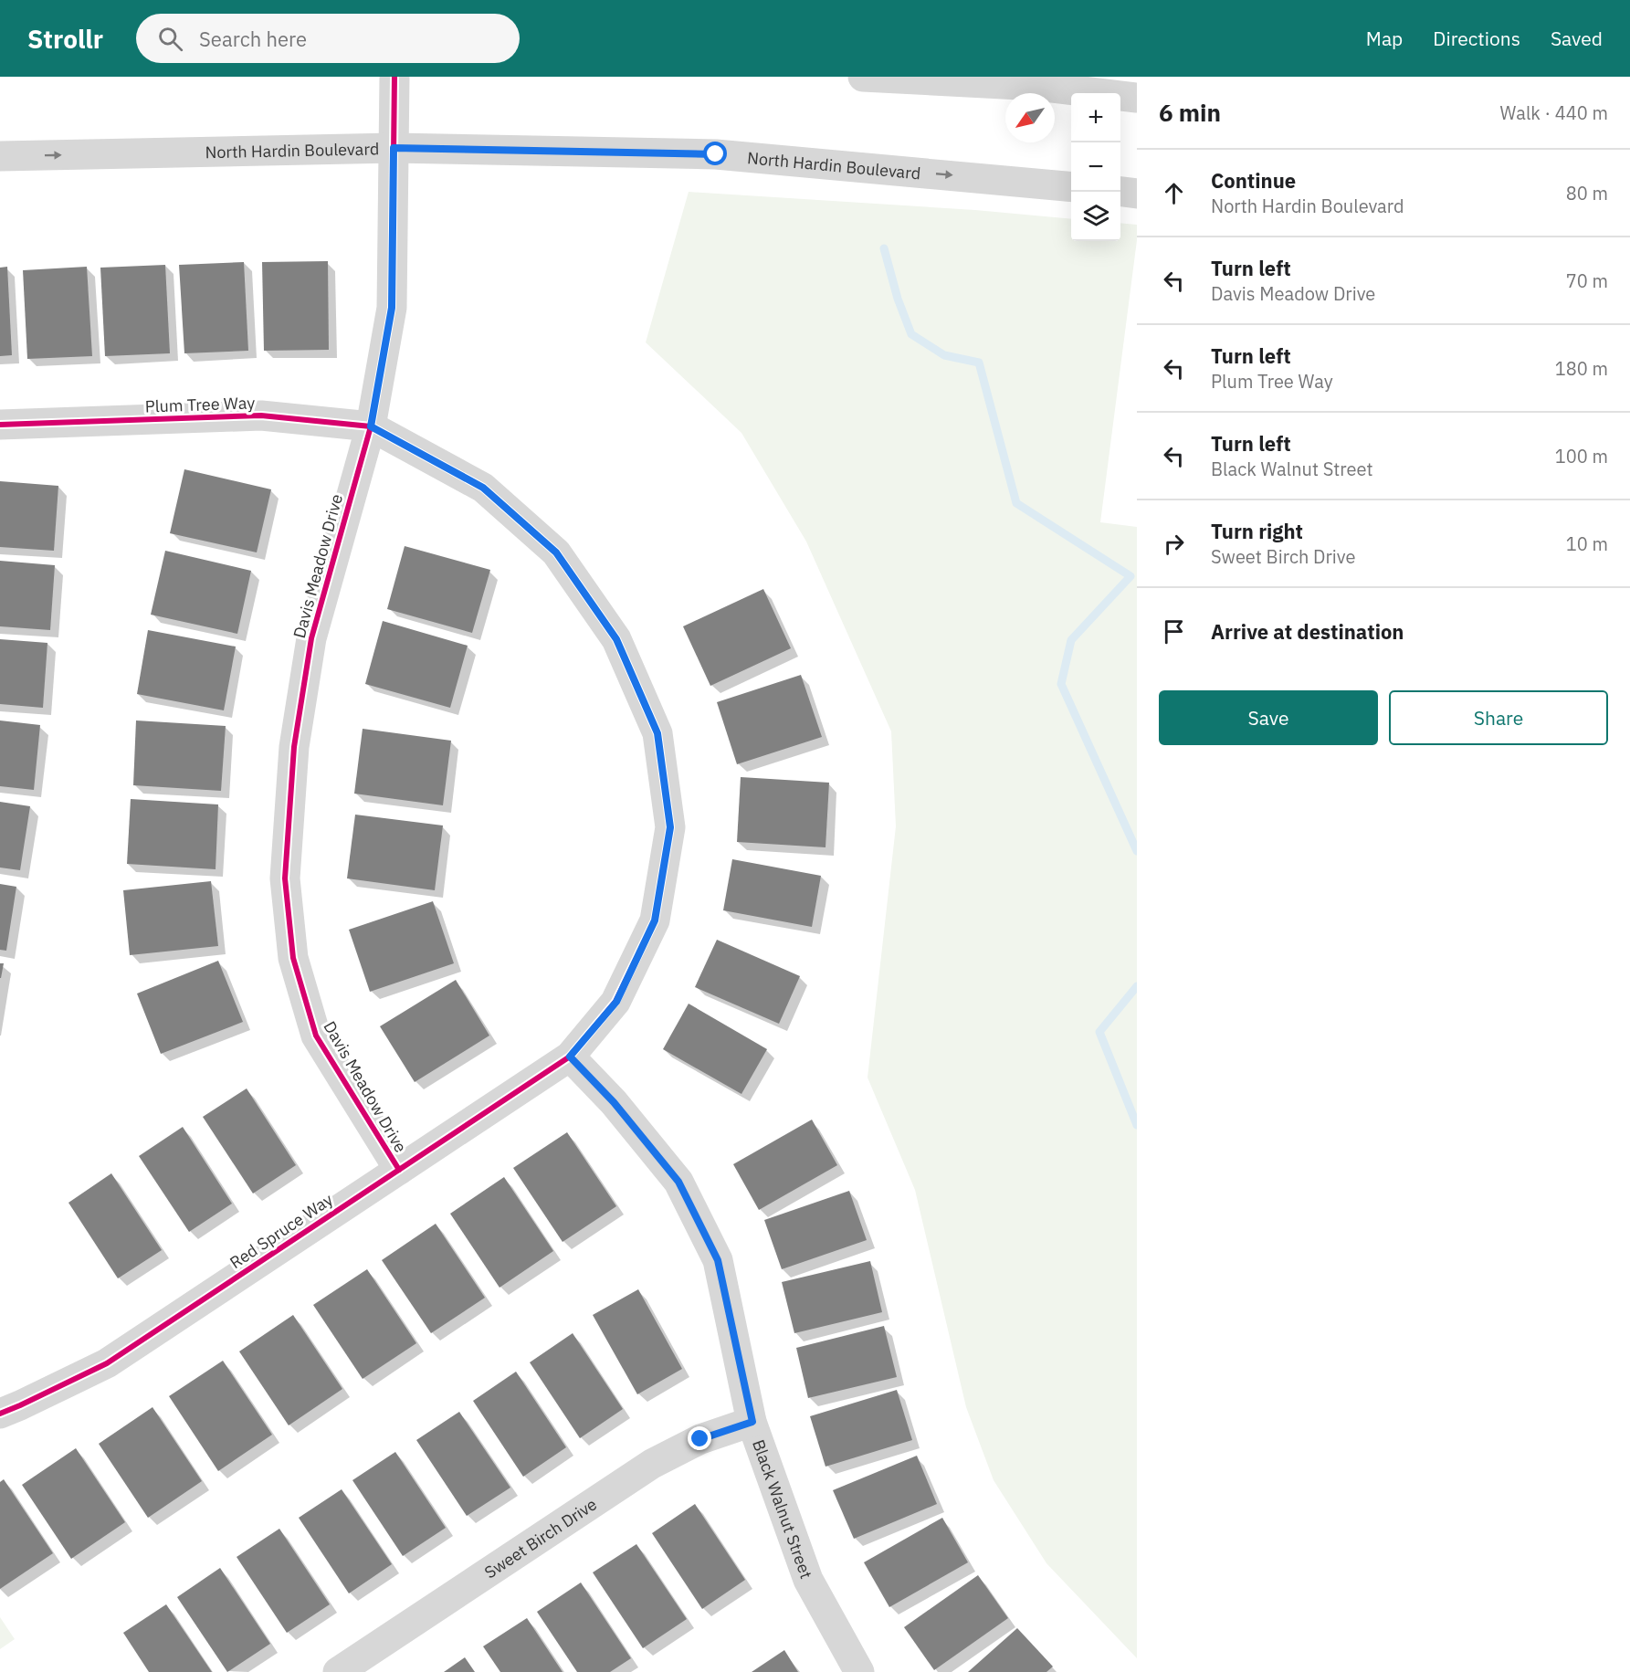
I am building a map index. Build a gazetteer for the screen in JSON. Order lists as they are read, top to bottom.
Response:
{
  "streets": {
    "street": [
      "North Hardin Boulevard",
      "Plum Tree Way",
      "Davis Meadow Drive",
      "Red Spruce Way",
      "Black Walnut Street",
      "Sweet Birch Drive"
    ]
  },
  "crossings": [
    ["North Hardin Boulevard", "Davis Meadow Drive"],
    ["Plum Tree Way", "Davis Meadow Drive"],
    ["Plum Tree Way", "Red Spruce Way"],
    ["Plum Tree Way", "Black Walnut Street"],
    ["Davis Meadow Drive", "Red Spruce Way"],
    ["Red Spruce Way", "Black Walnut Street"],
    ["Black Walnut Street", "Sweet Birch Drive"]
  ],
  "one_way": ["North Hardin Boulevard"],
  "north": "bottom left",
  "page": {
    "header": "Strollr",
    "search": "Search here",
    "nav": ["Map", "Directions", "Saved"],
    "heading": ["6 min", "Walk · 440 m"],
    "map_buttons": ["+", "−"],
    "list": [
      ["Continue", "North Hardin Boulevard", "80 m"],
      ["Turn left", "Davis Meadow Drive", "70 m"],
      ["Turn left", "Plum Tree Way", "180 m"],
      ["Turn left", "Black Walnut Street", "100 m"],
      ["Turn right", "Sweet Birch Drive", "10 m"],
      "Arrive at destination"
    ],
    "buttons": ["Save", "Share"]
  }
}
